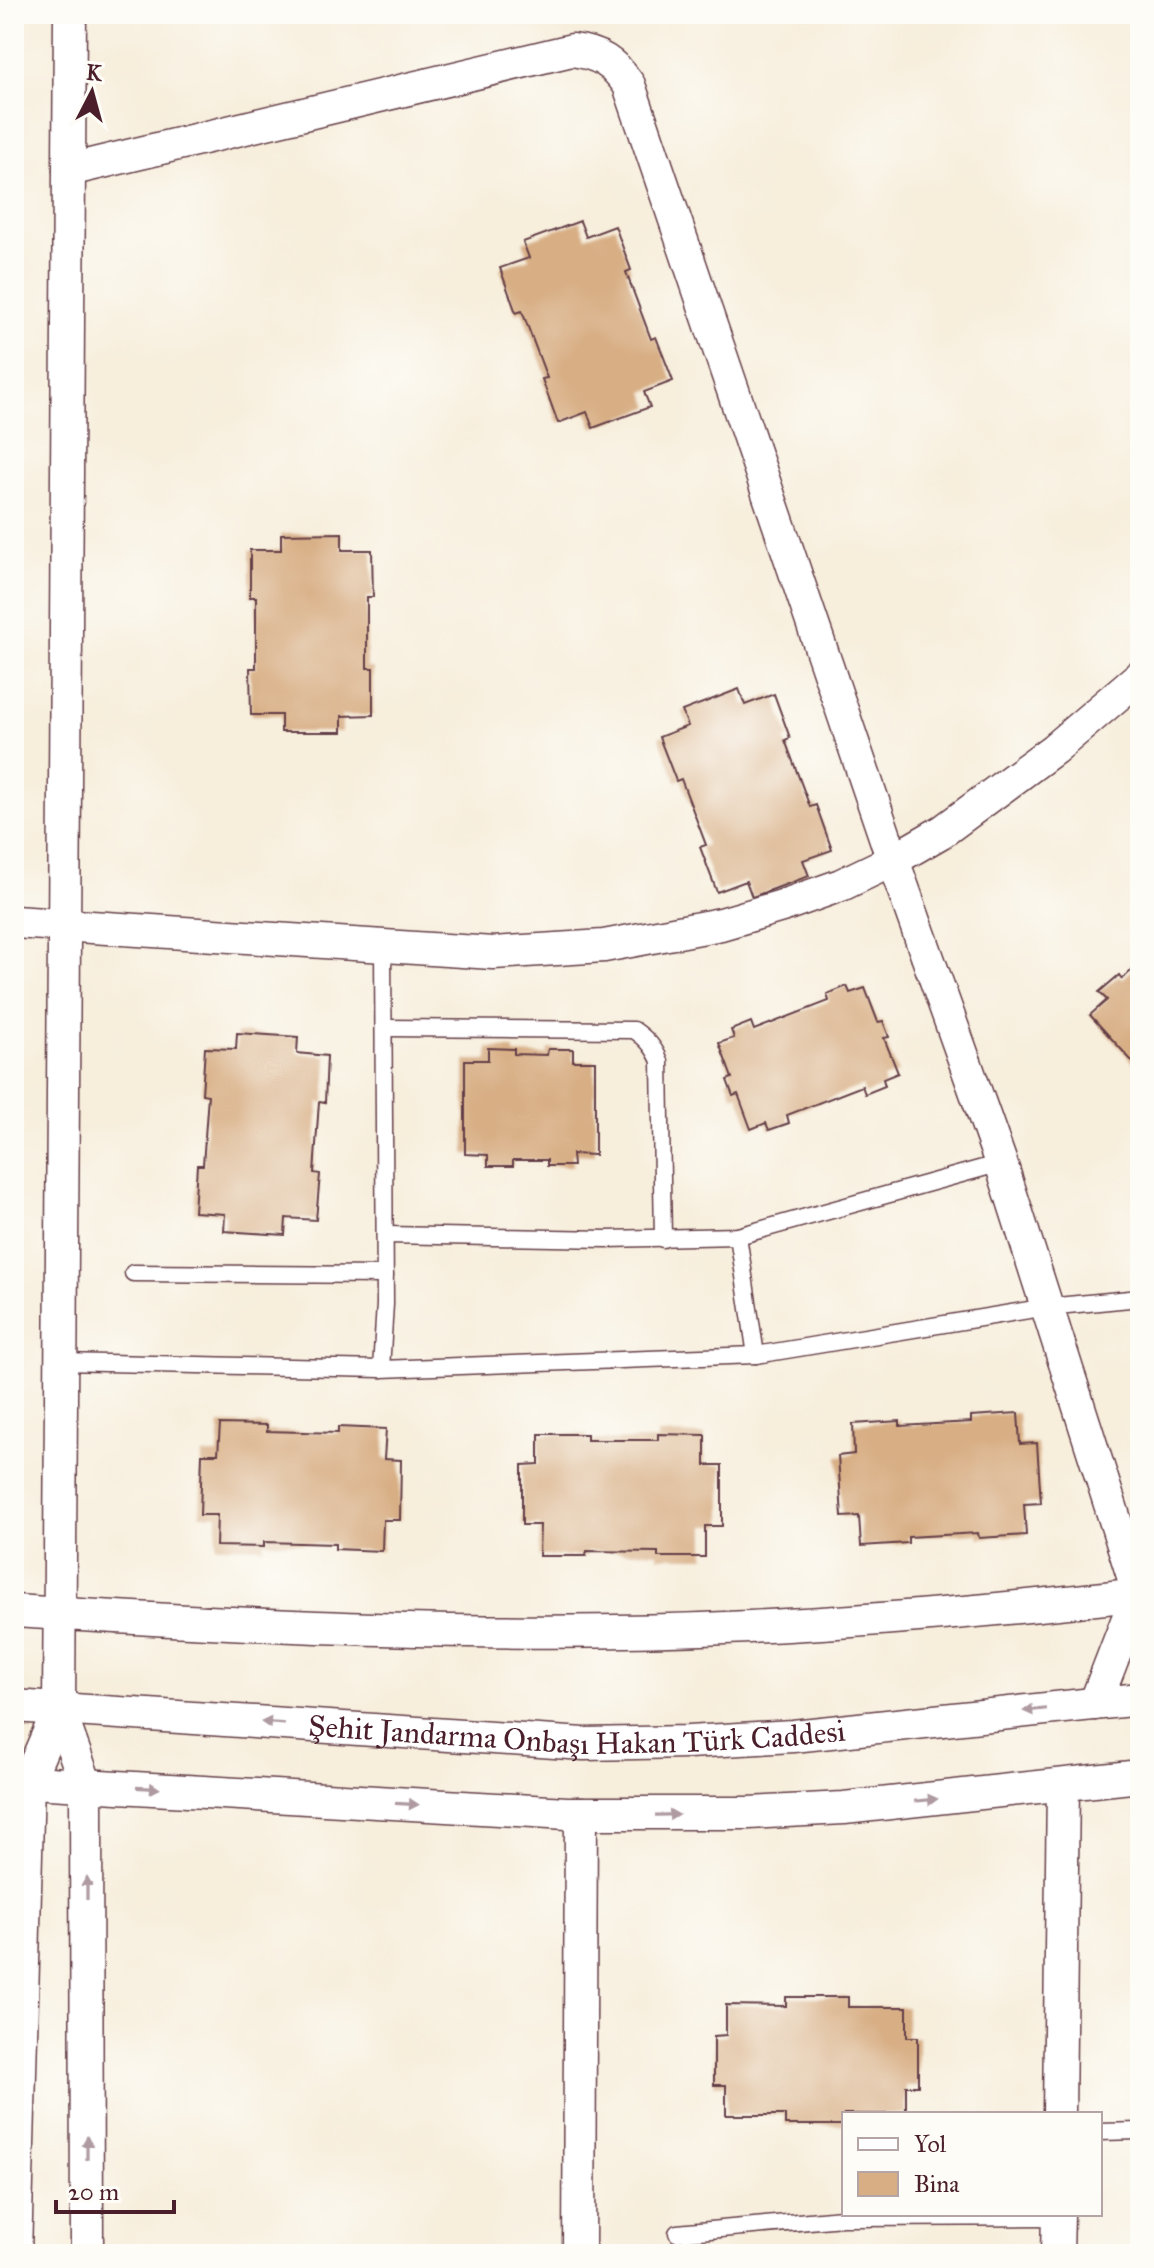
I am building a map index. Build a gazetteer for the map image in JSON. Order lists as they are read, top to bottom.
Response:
{
  "streets": {
    "street": ["Şehit Jandarma Onbaşı Hakan Türk Caddesi"]
  },
  "legend": ["Yol", "Bina"],
  "scale_bar": "20 m",
  "north": "top"
}
